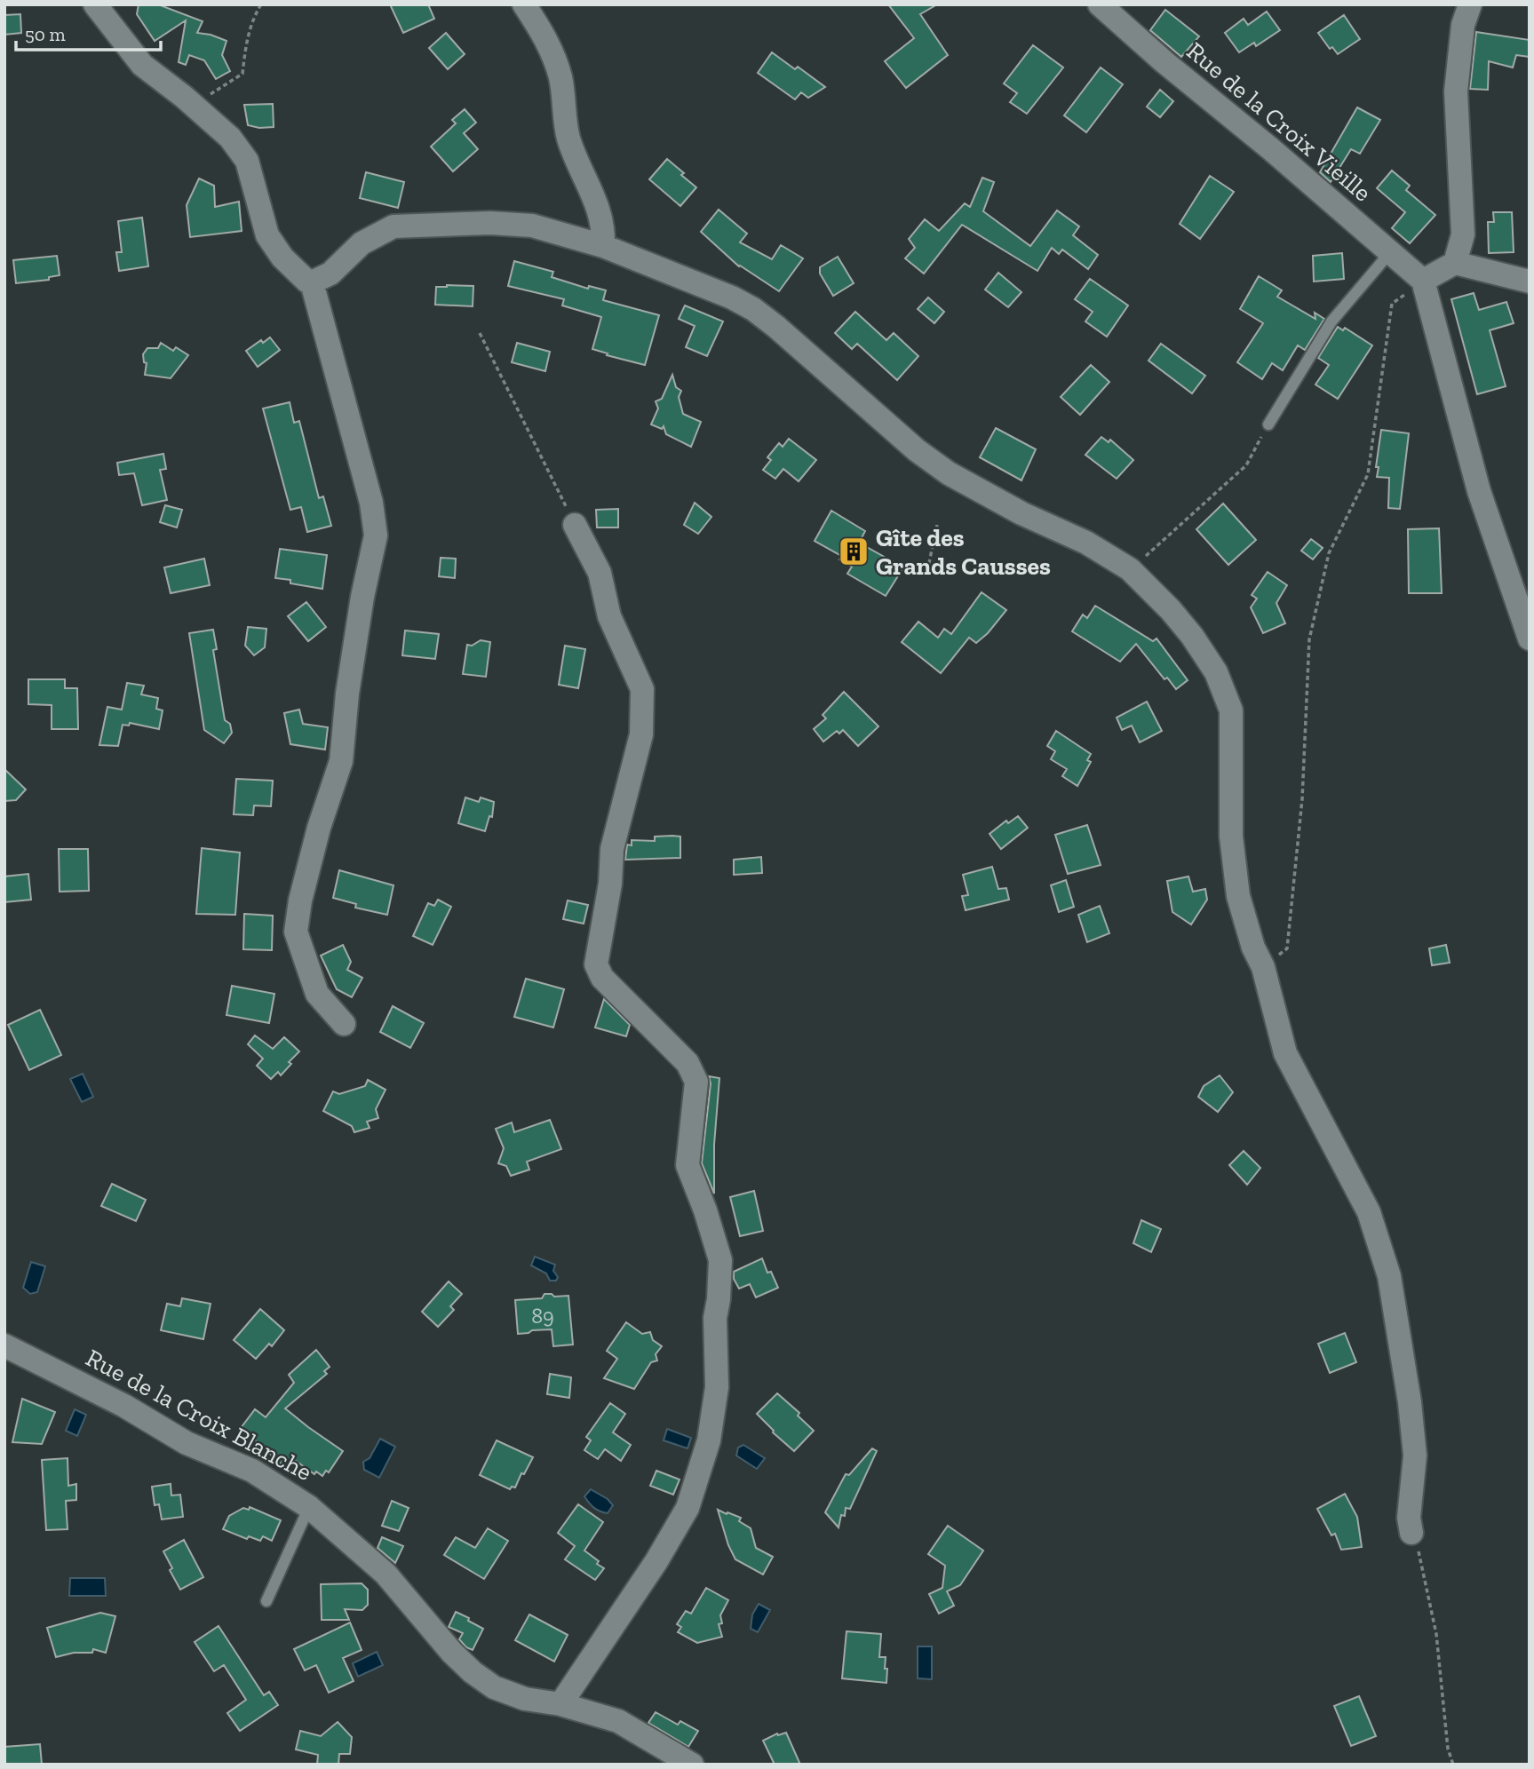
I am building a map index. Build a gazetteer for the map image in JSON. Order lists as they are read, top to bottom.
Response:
{
  "streets": {
    "street": ["Rue de la Croix Vieille", "Rue de la Croix Blanche"]
  },
  "places": {
    "building": ["Gîte des Grands Causses"]
  },
  "house_numbers": ["89"],
  "scale_bar": "50 m"
}
